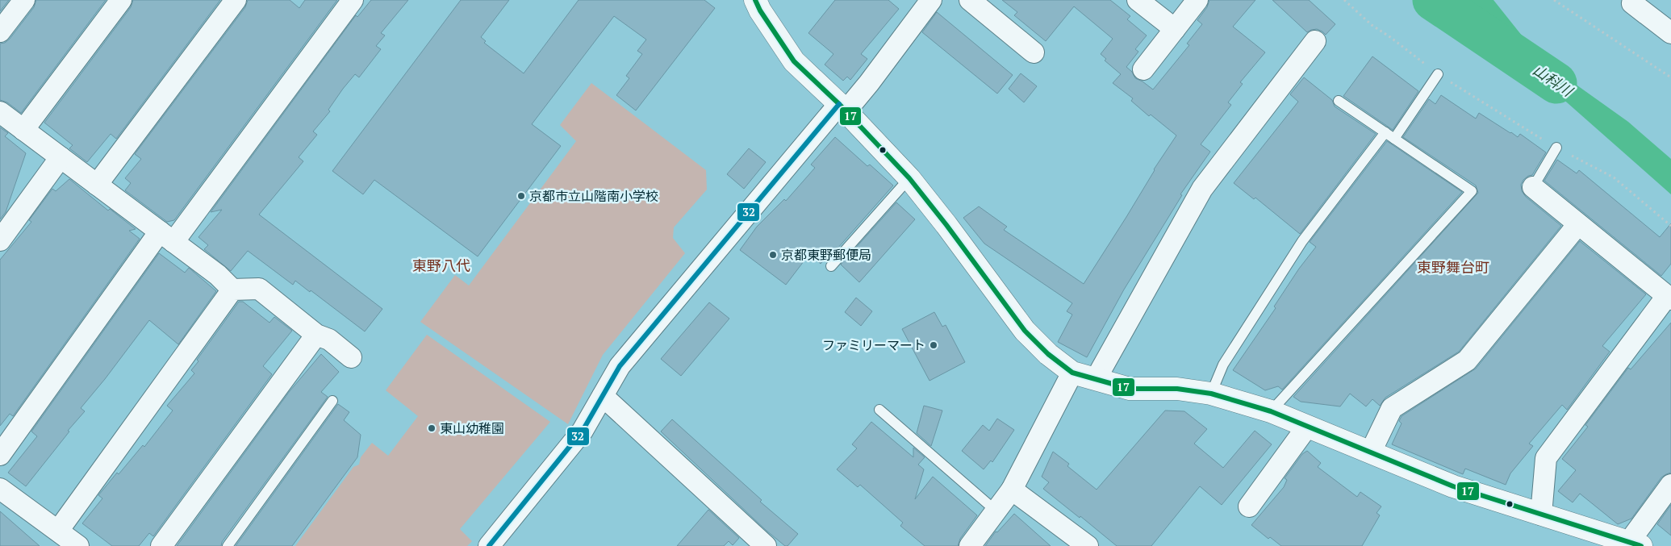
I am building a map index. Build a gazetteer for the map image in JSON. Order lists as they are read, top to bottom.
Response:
{
  "districts": ["東野八代", "東野舞台町"],
  "water": ["山科川"],
  "places": [
    "京都市立山階南小学校",
    "京都東野郵便局",
    "ファミリーマート",
    "東山幼稚園"
  ],
  "lines": ["transit line 17", "transit line 32"]
}
